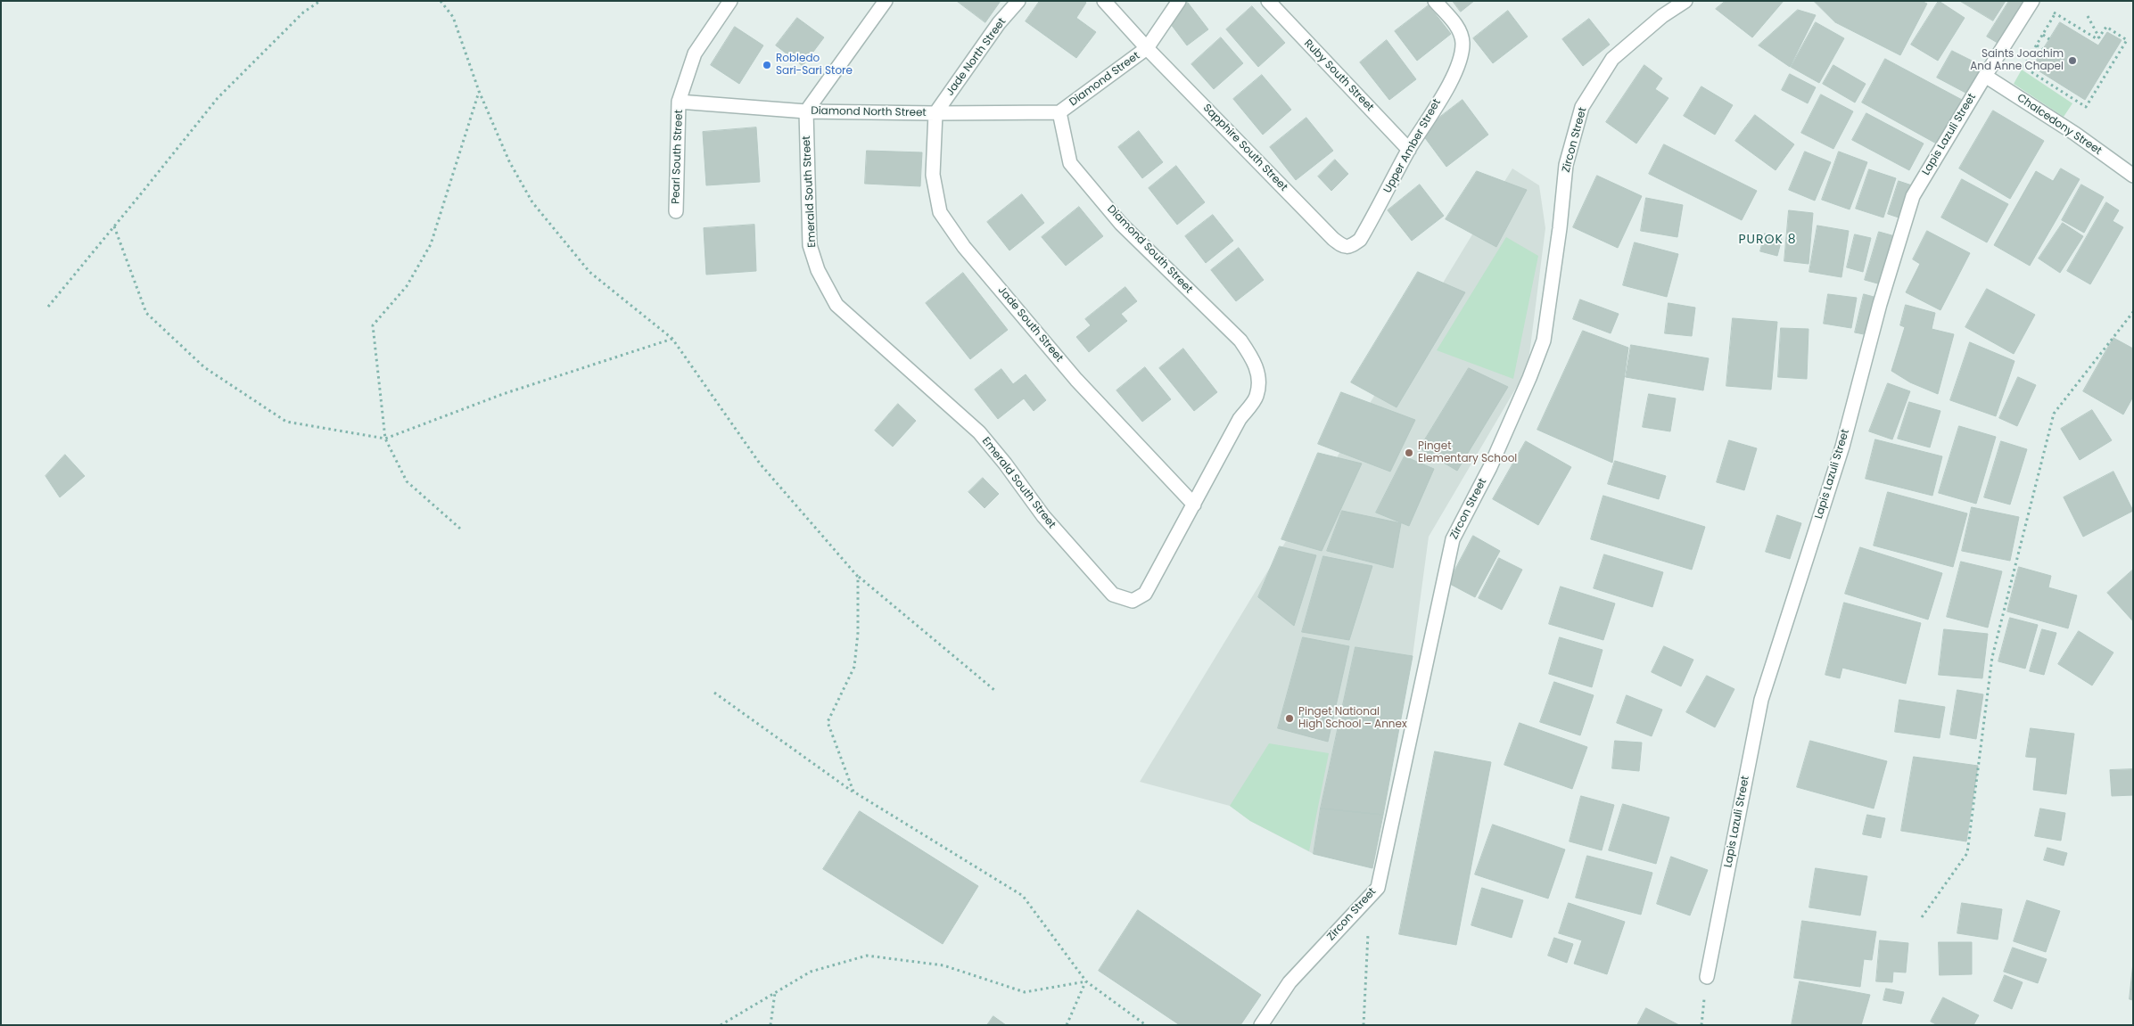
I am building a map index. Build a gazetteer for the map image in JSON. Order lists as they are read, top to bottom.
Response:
{
  "streets": {
    "street": [
      "Jade North Street",
      "Ruby South Street",
      "Diamond Street",
      "Diamond North Street",
      "Chalcedony Street",
      "Lapis Lazuli Street",
      "Zircon Street",
      "Upper Amber Street",
      "Sapphire South Street",
      "Pearl South Street",
      "Emerald South Street",
      "Diamond South Street",
      "Jade South Street"
    ]
  },
  "crossings": [
    ["Jade North Street", "Diamond North Street"],
    ["Jade North Street", "Jade South Street"],
    ["Ruby South Street", "Upper Amber Street"],
    ["Diamond Street", "Diamond North Street"],
    ["Diamond Street", "Sapphire South Street"],
    ["Diamond Street", "Diamond South Street"],
    ["Diamond North Street", "Pearl South Street"],
    ["Diamond North Street", "Emerald South Street"],
    ["Diamond North Street", "Diamond South Street"],
    ["Diamond North Street", "Jade South Street"],
    ["Chalcedony Street", "Lapis Lazuli Street"],
    ["Upper Amber Street", "Sapphire South Street"],
    ["Emerald South Street", "Diamond South Street"],
    ["Emerald South Street", "Jade South Street"]
  ],
  "districts": ["PUROK 8"],
  "places": [
    "Saints Joachim And Anne Chapel",
    "Robledo Sari-Sari Store",
    "Pinget Elementary School",
    "Pinget National High School – Annex"
  ]
}
